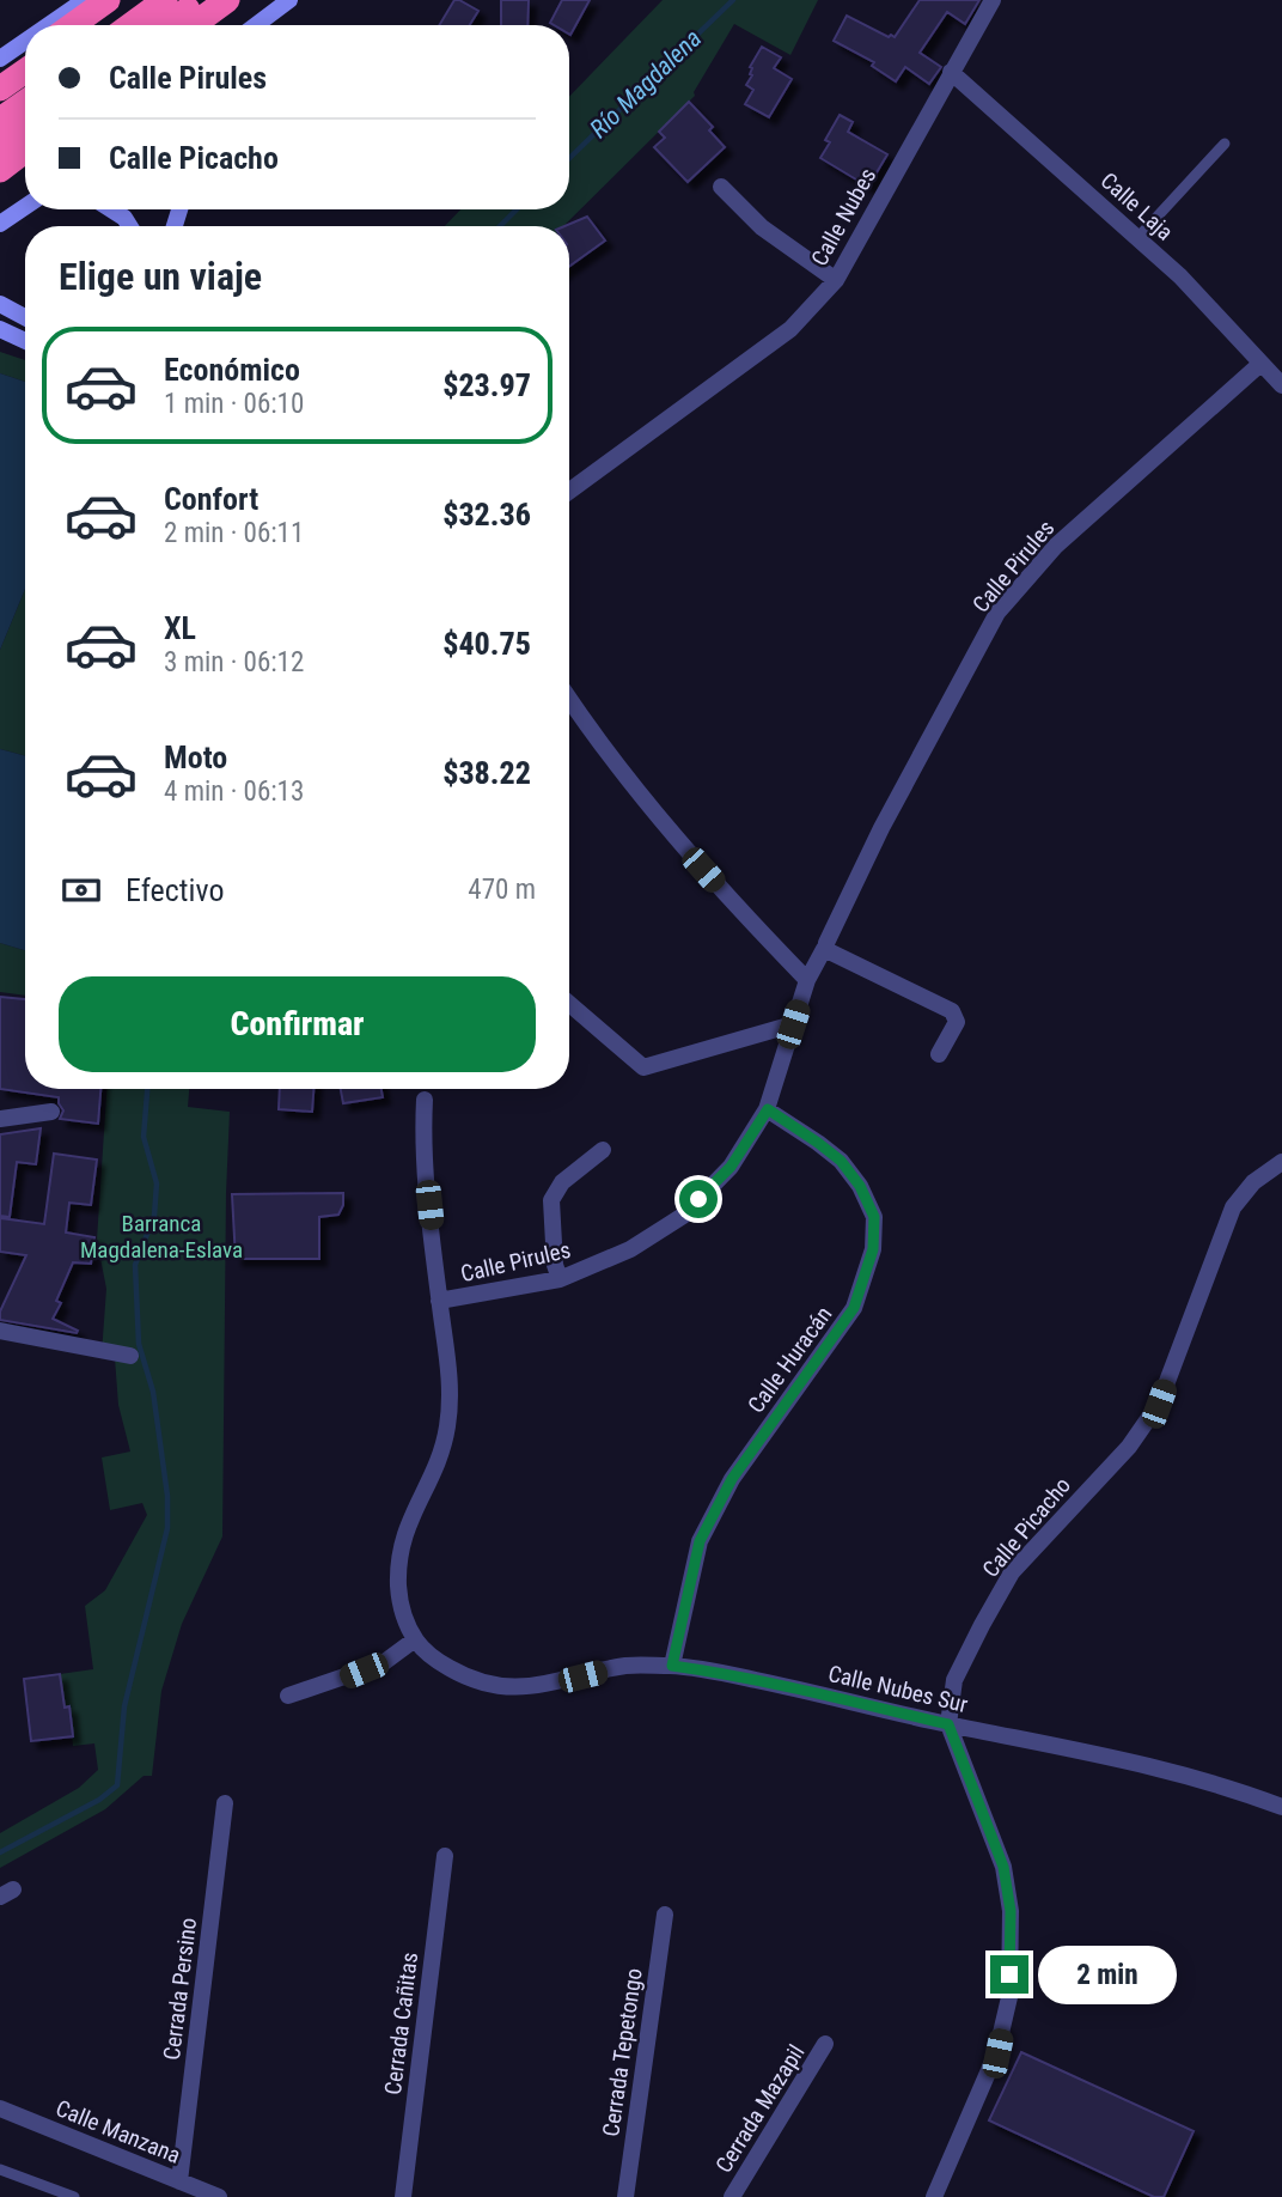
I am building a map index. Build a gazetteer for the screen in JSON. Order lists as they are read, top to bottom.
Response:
{
  "streets": {
    "street": [
      "Calle Laja",
      "Calle Nubes",
      "Calle Pirules",
      "Calle Huracán",
      "Calle Picacho",
      "Calle Nubes Sur",
      "Cerrada Persino",
      "Cerrada Cañitas",
      "Cerrada Tepetongo",
      "Cerrada Mazapil",
      "Calle Manzana"
    ]
  },
  "crossings": [
    ["Calle Laja", "Calle Nubes"],
    ["Calle Laja", "Calle Pirules"],
    ["Calle Pirules", "Calle Huracán"],
    ["Calle Pirules", "Calle Nubes Sur"],
    ["Calle Huracán", "Calle Nubes Sur"],
    ["Calle Picacho", "Calle Nubes Sur"],
    ["Cerrada Persino", "Calle Manzana"]
  ],
  "water": ["Río Magdalena"],
  "parks": ["Barranca Magdalena-Eslava"],
  "page": {
    "banner": ["Calle Pirules", "Calle Picacho"],
    "heading": "Elige un viaje",
    "list": [
      {
        "name": "Económico",
        "note": "1 min · 06:10",
        "value": "$23.97"
      },
      {
        "name": "Confort",
        "note": "2 min · 06:11",
        "value": "$32.36"
      },
      {
        "name": "XL",
        "note": "3 min · 06:12",
        "value": "$40.75"
      },
      {
        "name": "Moto",
        "note": "4 min · 06:13",
        "value": "$38.22"
      }
    ],
    "pay": ["Efectivo", "470 m"],
    "buttons": "Confirmar",
    "bubble": "2 min"
  }
}
